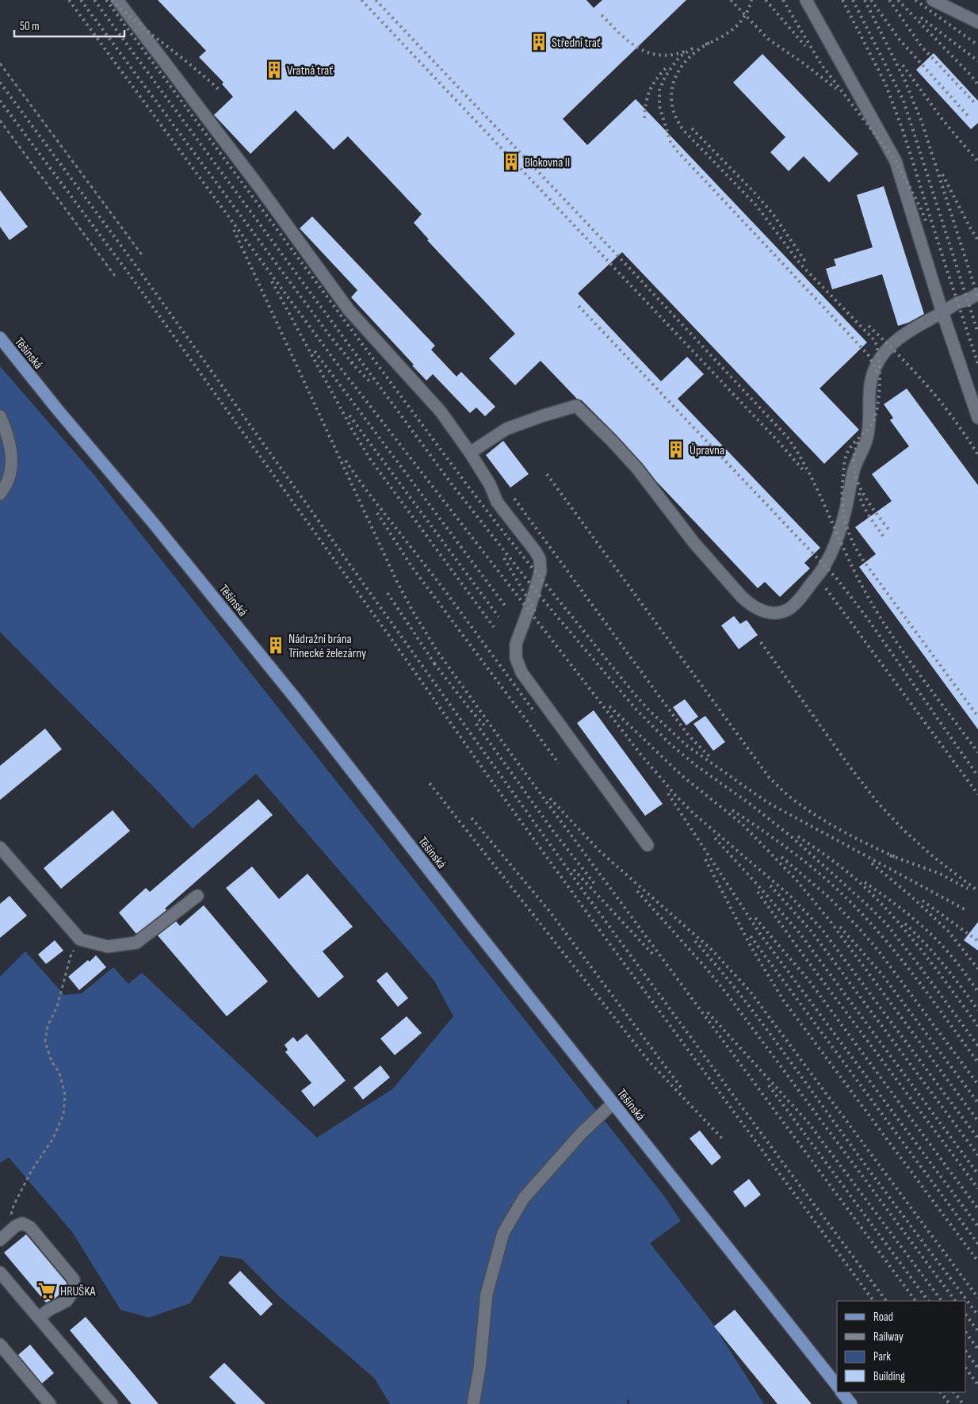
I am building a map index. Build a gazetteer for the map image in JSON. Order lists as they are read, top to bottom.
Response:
{
  "streets": {
    "main road": ["Těšínská"]
  },
  "places": {
    "building": [
      "Střední trať",
      "Vratná trať",
      "Blokovna II",
      "Úpravna",
      "Nádražní brána Třinecké železárny"
    ],
    "supermarket": ["HRUŠKA"]
  },
  "legend": [
    "Road",
    "Railway",
    "Park",
    "Building"
  ],
  "scale_bar": "50 m"
}
